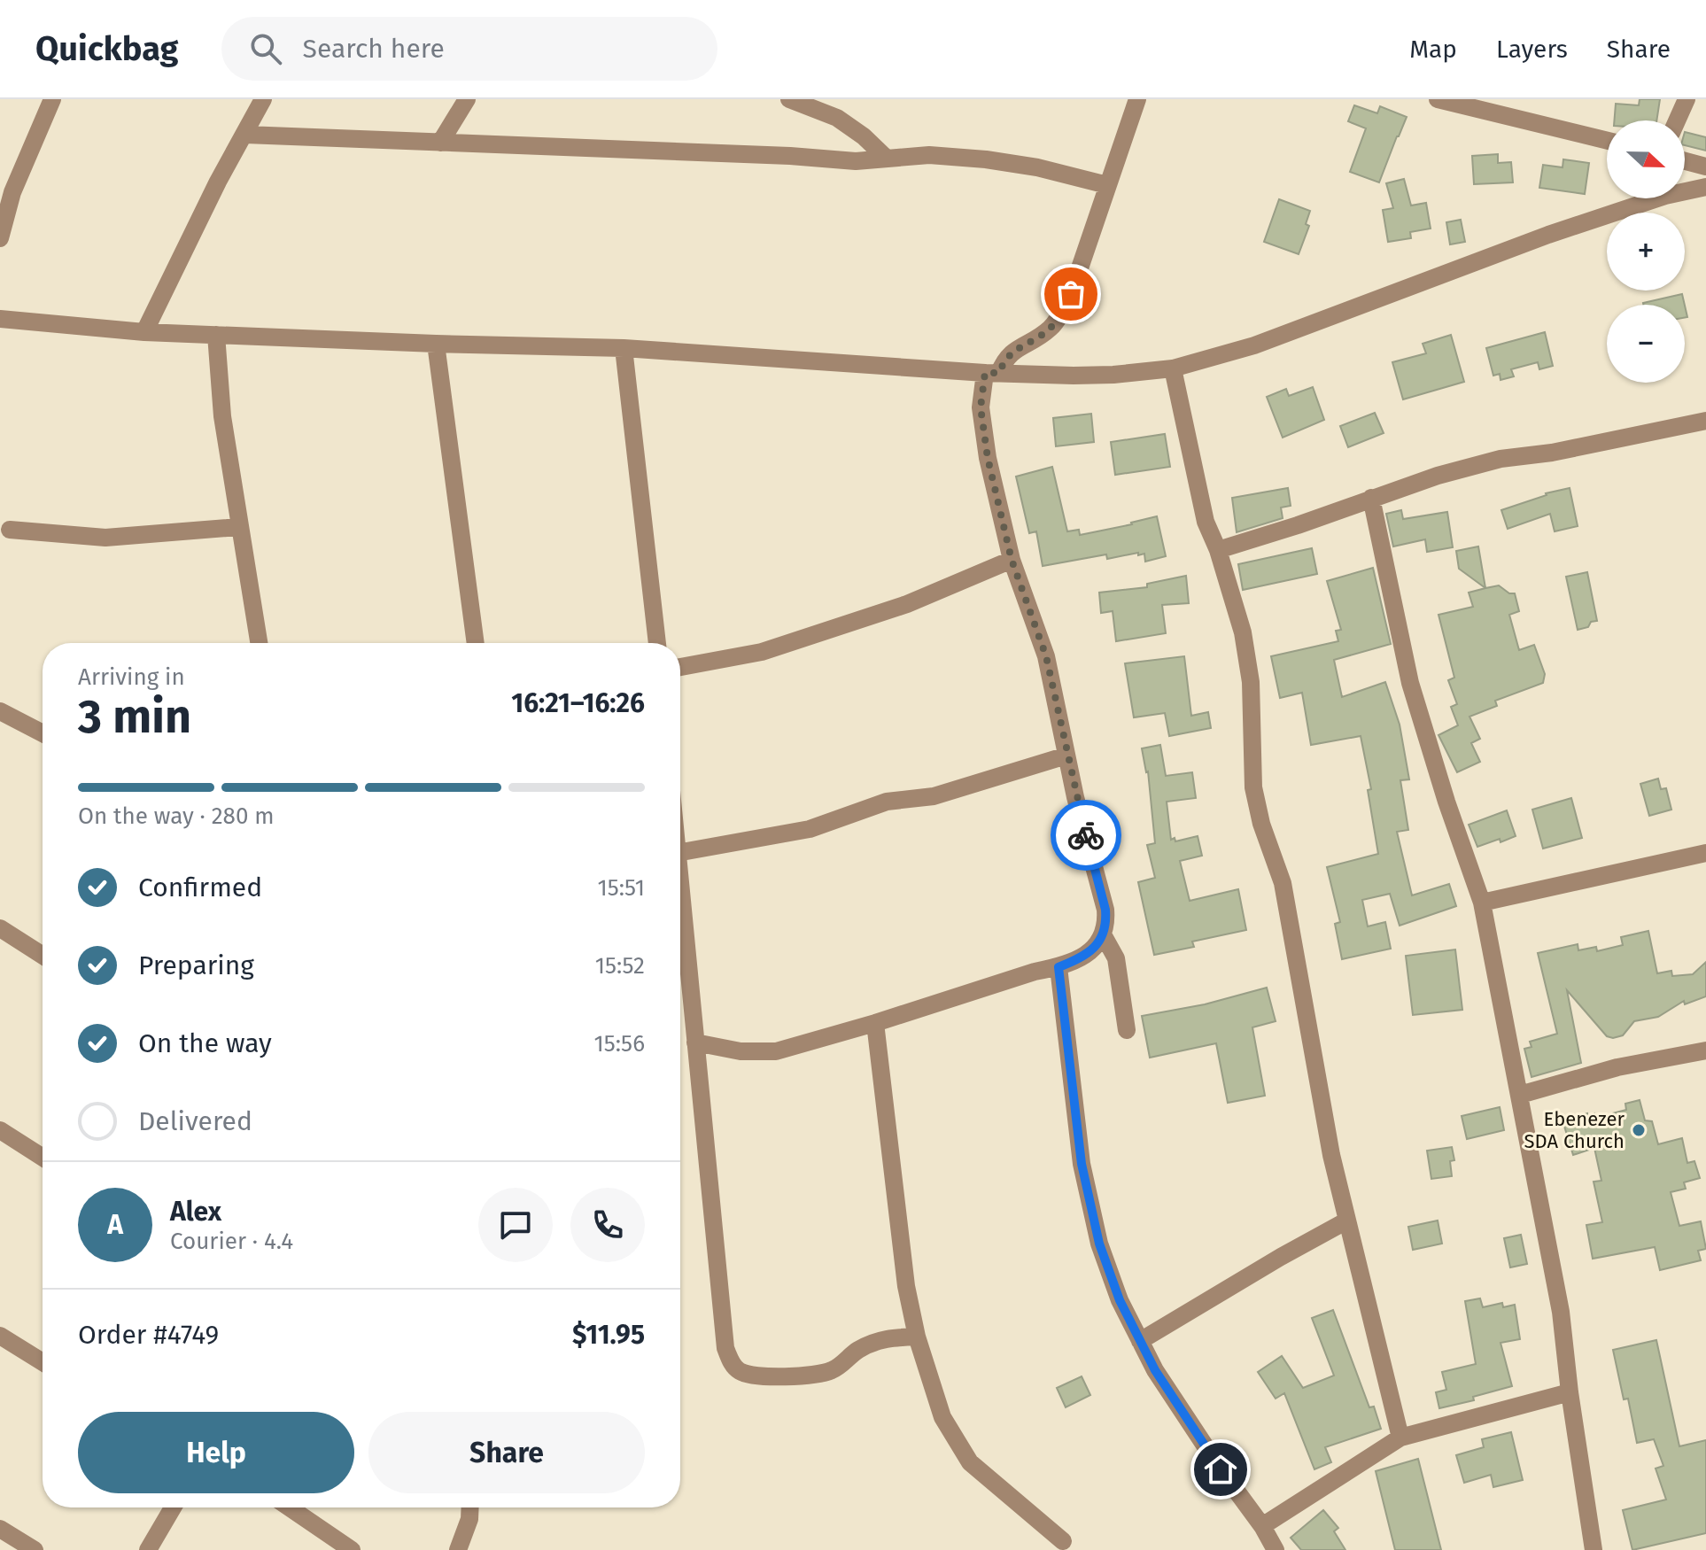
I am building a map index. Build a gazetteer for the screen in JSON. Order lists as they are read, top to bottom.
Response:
{
  "places": ["Ebenezer SDA Church"],
  "north": "right",
  "page": {
    "header": "Quickbag",
    "search": "Search here",
    "nav": ["Map", "Layers", "Share"],
    "map_buttons": ["+", "−"],
    "heading": ["3 min", "Arriving in", "16:21–16:26"],
    "panel": [
      "Alex",
      "Courier · 4.4",
      "Order #4749",
      "$11.95"
    ],
    "bar": "On the way · 280 m",
    "list": [
      ["Confirmed", "15:51"],
      ["Preparing", "15:52"],
      ["On the way", "15:56"],
      "Delivered"
    ],
    "round": "A",
    "buttons": ["Help", "Share"]
  }
}
